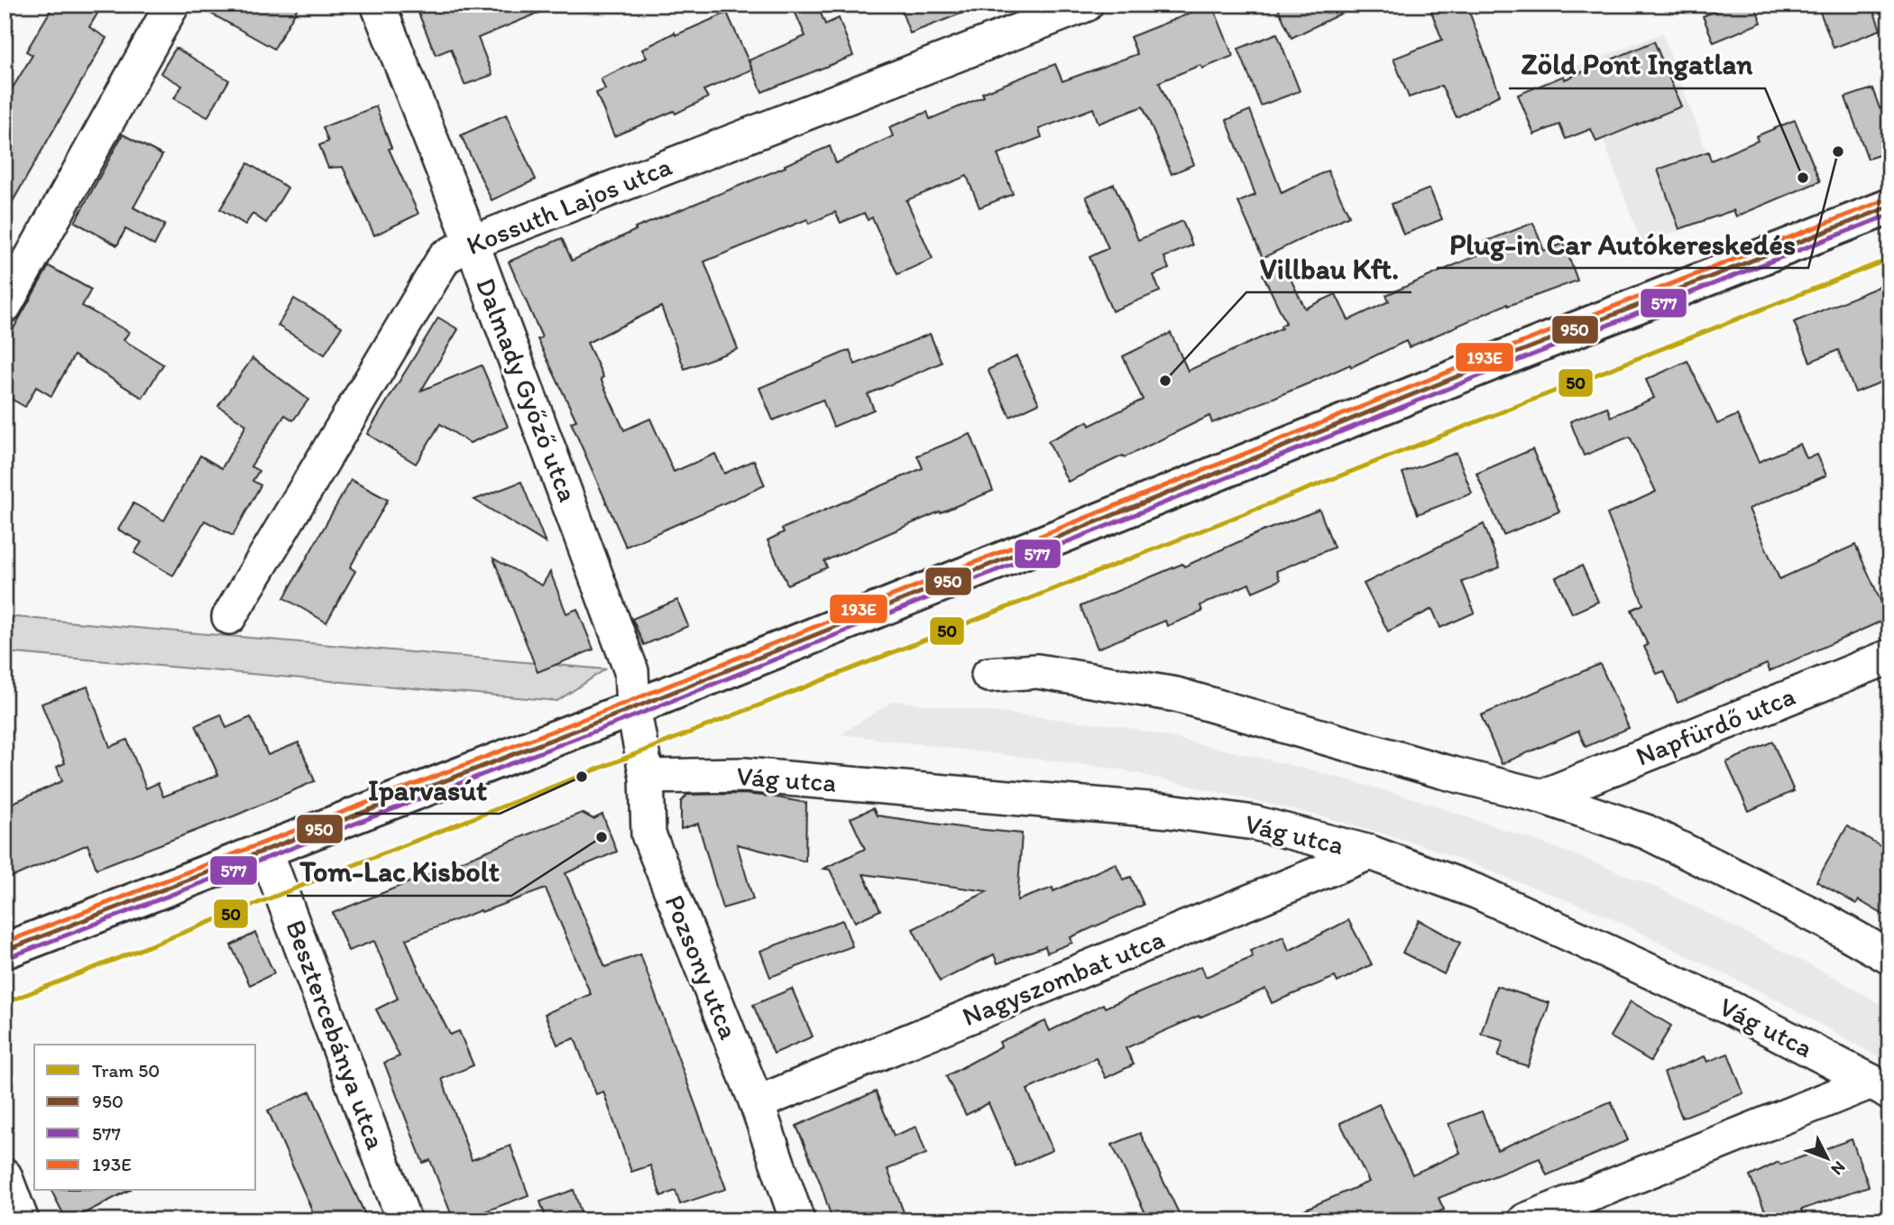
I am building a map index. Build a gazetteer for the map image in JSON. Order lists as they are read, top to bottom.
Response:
{
  "streets": {
    "street": [
      "Kossuth Lajos utca",
      "Dalmady Győző utca",
      "Napfürdő utca",
      "Vág utca",
      "Pozsony utca",
      "Nagyszombat utca",
      "Besztercebánya utca"
    ]
  },
  "crossings": [
    ["Kossuth Lajos utca", "Dalmady Győző utca"],
    ["Dalmady Győző utca", "Pozsony utca"],
    ["Vág utca", "Pozsony utca"],
    ["Vág utca", "Nagyszombat utca"],
    ["Pozsony utca", "Nagyszombat utca"]
  ],
  "places": [
    "Plug-in Car Autókereskedés",
    "Zöld Pont Ingatlan",
    "Villbau Kft.",
    "Iparvasút",
    "Tom-Lac Kisbolt"
  ],
  "lines": [
    "transit line 193E",
    "transit line 950",
    "transit line 577",
    "tram line 50"
  ],
  "legend": [
    "Tram 50",
    "950",
    "577",
    "193E"
  ],
  "north": "bottom right"
}
